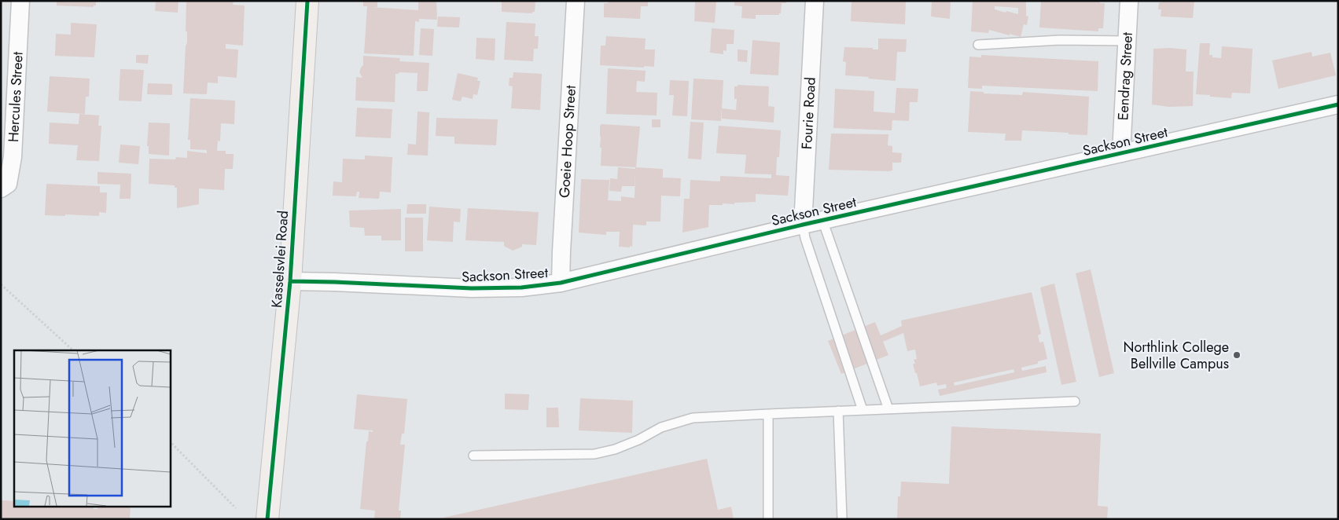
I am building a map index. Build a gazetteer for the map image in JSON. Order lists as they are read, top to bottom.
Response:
{
  "streets": {
    "street": [
      "Eendrag Street",
      "Hercules Street",
      "Fourie Road",
      "Sackson Street",
      "Goeie Hoop Street",
      "Kasselsvlei Road"
    ]
  },
  "crossings": [
    ["Eendrag Street", "Sackson Street"],
    ["Fourie Road", "Sackson Street"],
    ["Sackson Street", "Goeie Hoop Street"],
    ["Sackson Street", "Kasselsvlei Road"]
  ],
  "places": ["Northlink College Bellville Campus"]
}
